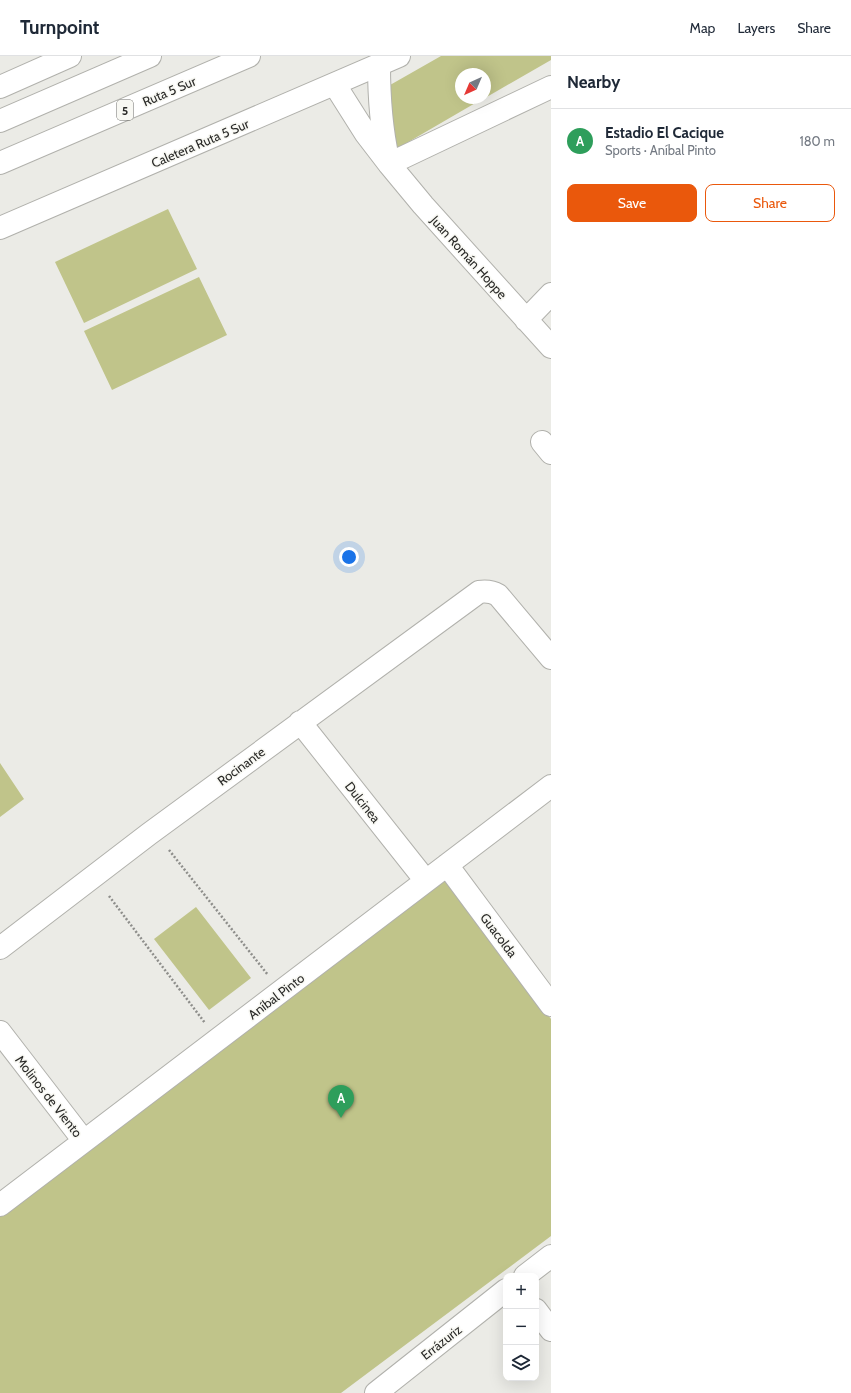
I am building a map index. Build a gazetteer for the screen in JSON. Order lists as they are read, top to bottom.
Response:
{
  "streets": {
    "main road": [
      "Ruta 5 Sur",
      "5",
      "Caletera Ruta 5 Sur",
      "Juan Román Hoppe",
      "Rocinante",
      "Dulcinea",
      "Guacolda",
      "Aníbal Pinto",
      "Molinos de Viento",
      "Errázuriz"
    ]
  },
  "crossings": [
    ["Caletera Ruta 5 Sur", "Juan Román Hoppe"],
    ["Rocinante", "Dulcinea"],
    ["Dulcinea", "Aníbal Pinto"],
    ["Guacolda", "Aníbal Pinto"],
    ["Aníbal Pinto", "Molinos de Viento"]
  ],
  "north": "bottom left",
  "page": {
    "header": "Turnpoint",
    "nav": ["Map", "Layers", "Share"],
    "heading": "Nearby",
    "list": [
      {
        "mark": "A",
        "name": "Estadio El Cacique",
        "note": "Sports · Aníbal Pinto",
        "value": "180 m"
      }
    ],
    "buttons": ["Save", "Share"],
    "pins": "A",
    "map_buttons": ["+", "−"]
  }
}
